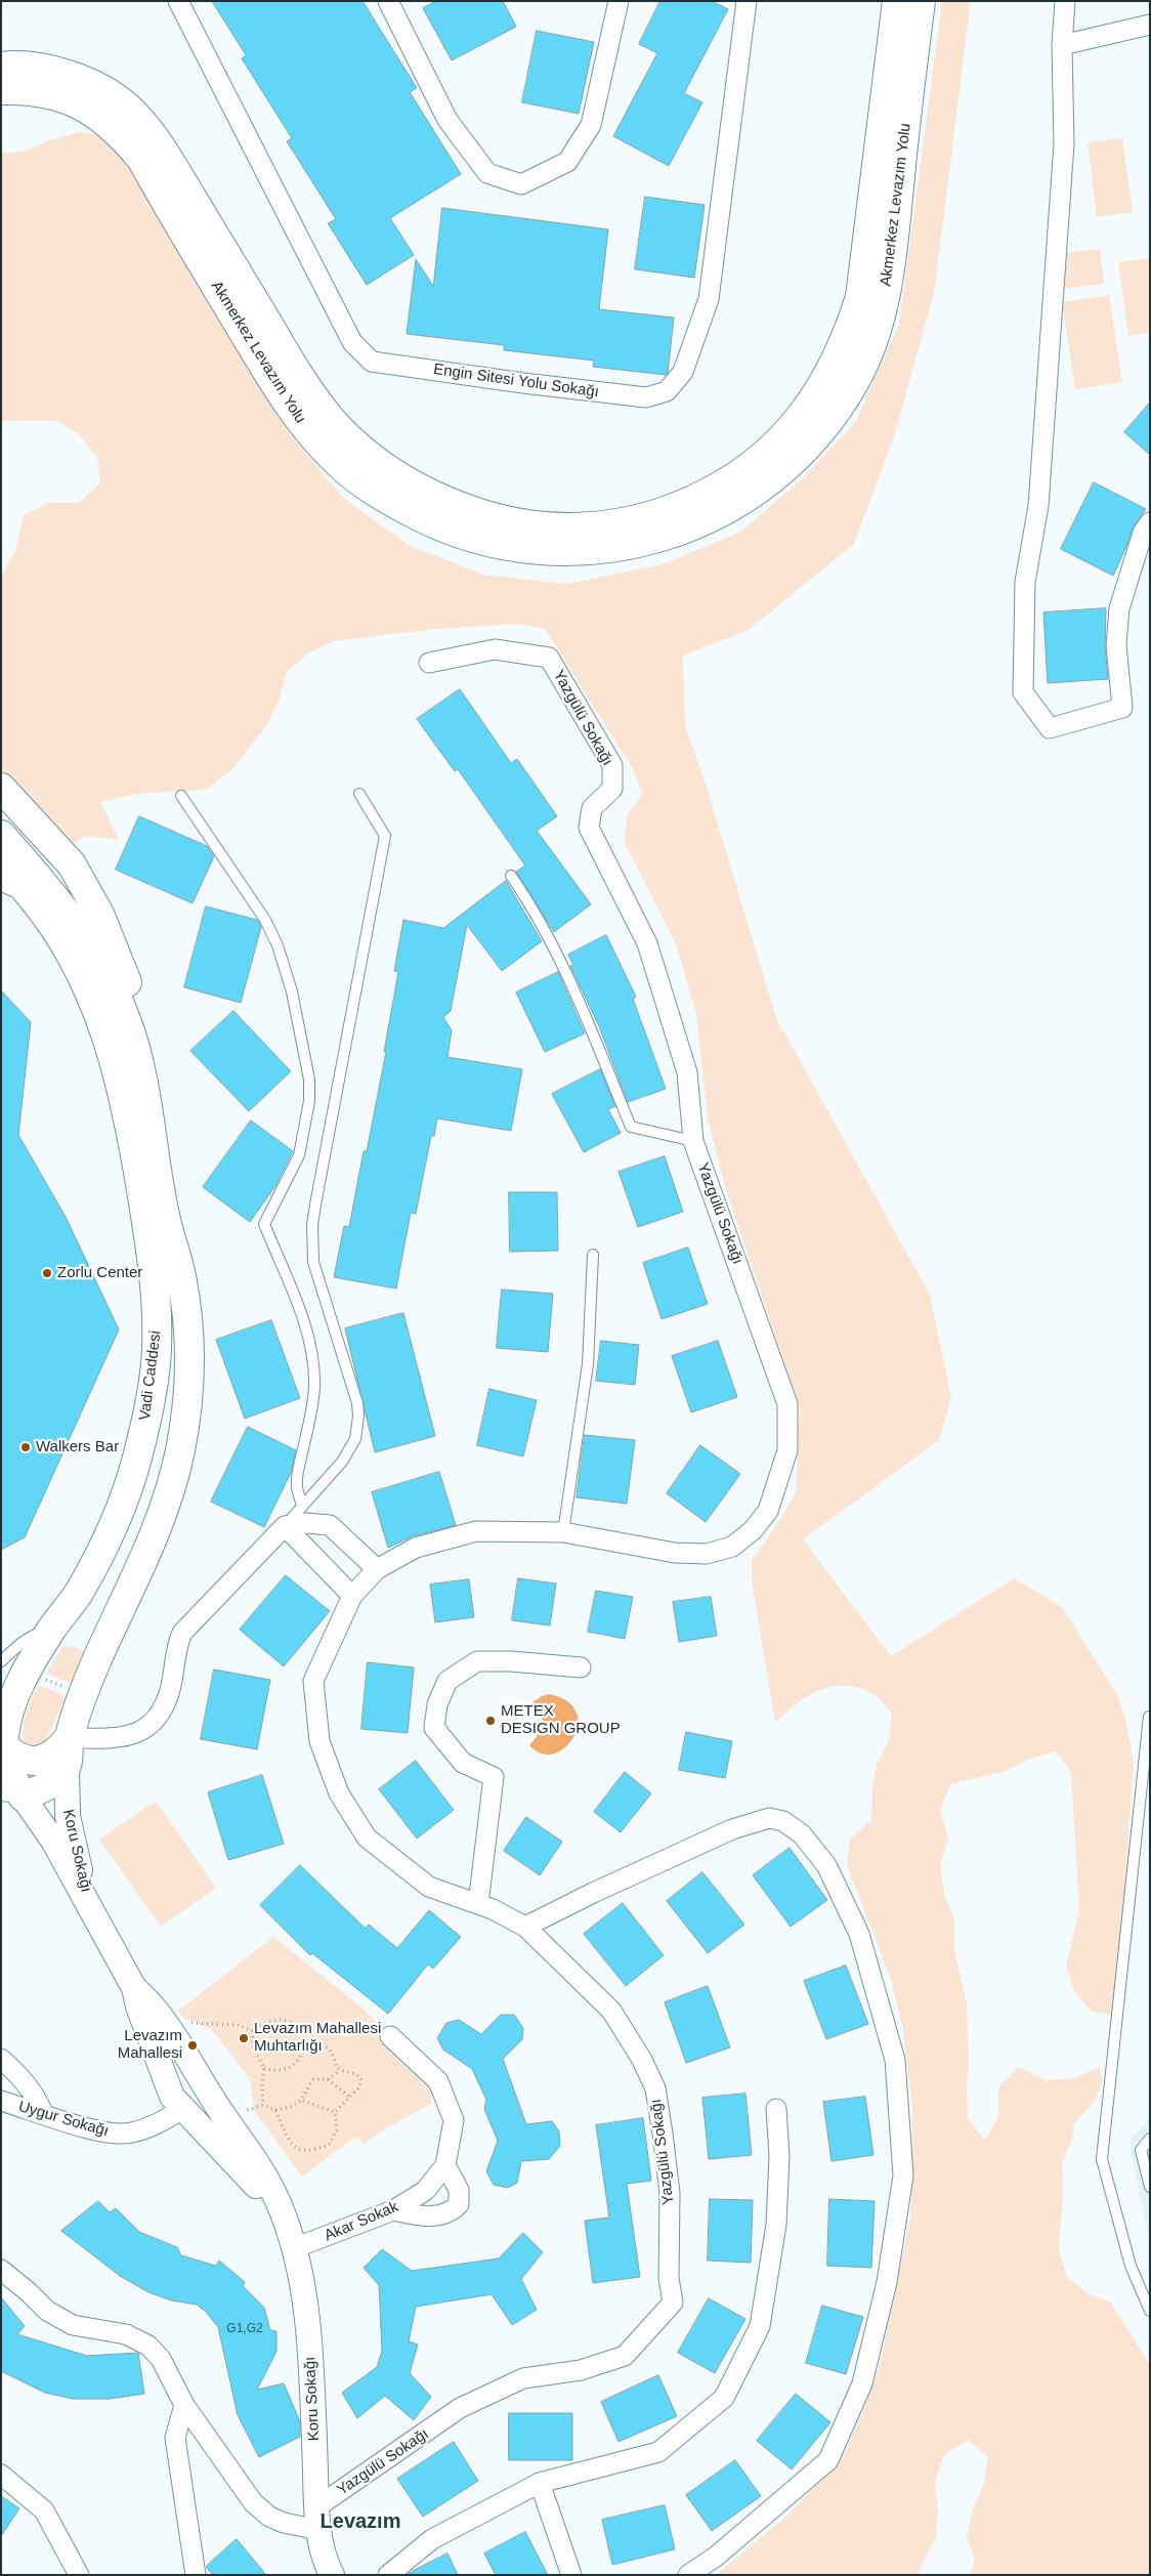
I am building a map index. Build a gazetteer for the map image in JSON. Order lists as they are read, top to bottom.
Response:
{
  "streets": {
    "main road": ["Akmerkez Levazım Yolu", "Vadi Caddesi"],
    "street": [
      "Engin Sitesi Yolu Sokağı",
      "Yazgülü Sokağı",
      "Koru Sokağı",
      "Uygur Sokağı",
      "Akar Sokak"
    ]
  },
  "crossings": [
    ["Yazgülü Sokağı", "Koru Sokağı"],
    ["Vadi Caddesi", "Koru Sokağı"],
    ["Koru Sokağı", "Uygur Sokağı"],
    ["Koru Sokağı", "Akar Sokak"]
  ],
  "districts": ["Levazım"],
  "places": [
    "Zorlu Center",
    "Walkers Bar",
    "METEX DESIGN GROUP",
    "Levazım Mahallesi Muhtarlığı",
    "Levazım Mahallesi"
  ],
  "house_numbers": ["G1,G2"]
}
